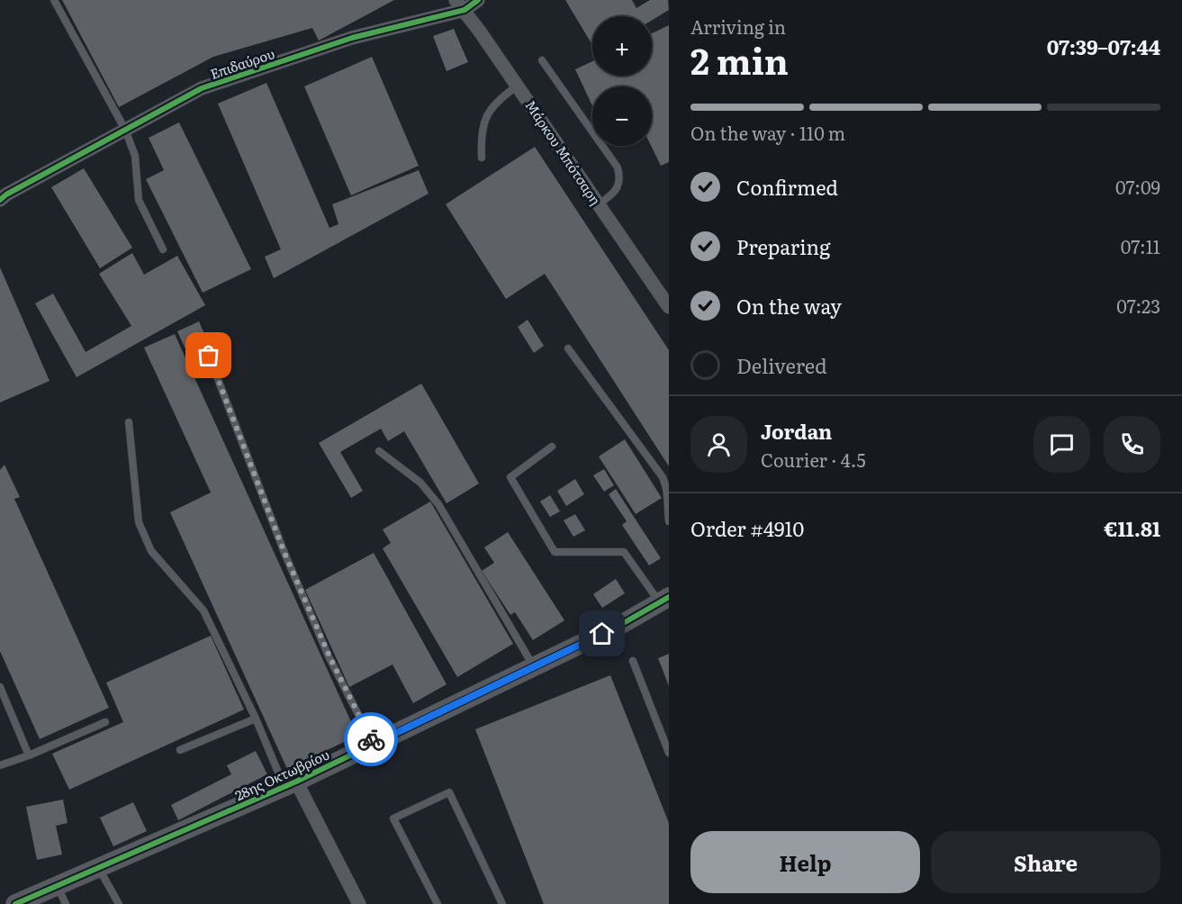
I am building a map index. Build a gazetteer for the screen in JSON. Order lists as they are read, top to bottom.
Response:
{
  "streets": {
    "street": ["Επιδαύρου", "Μάρκου Μπότσαρη", "28ης Οκτωβρίου"]
  },
  "crossings": [
    ["Επιδαύρου", "Μάρκου Μπότσαρη"]
  ],
  "page": {
    "heading": ["2 min", "Arriving in", "07:39–07:44"],
    "panel": [
      "Jordan",
      "Courier · 4.5",
      "Order #4910",
      "€11.81"
    ],
    "map_buttons": ["+", "−"],
    "bar": "On the way · 110 m",
    "list": [
      ["Confirmed", "07:09"],
      ["Preparing", "07:11"],
      ["On the way", "07:23"],
      "Delivered"
    ],
    "buttons": ["Help", "Share"]
  }
}
